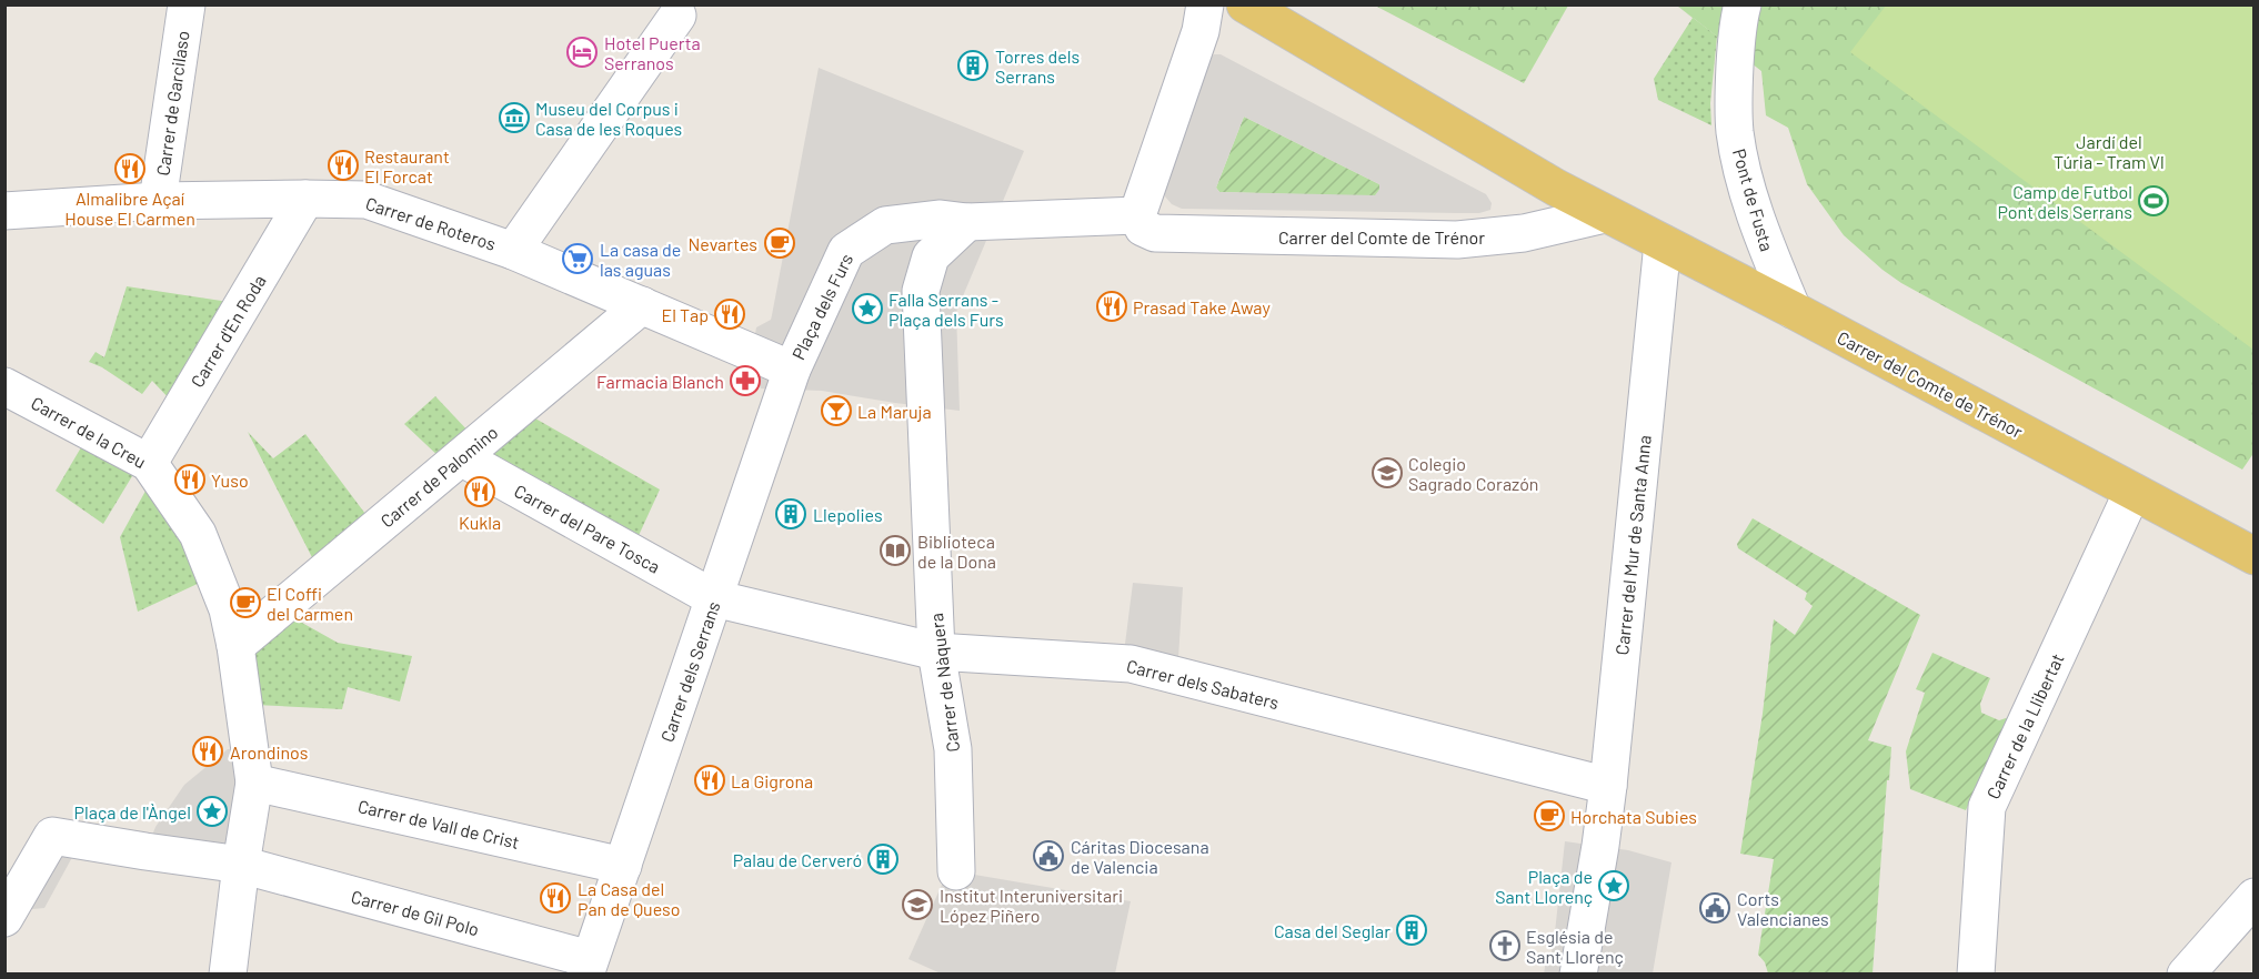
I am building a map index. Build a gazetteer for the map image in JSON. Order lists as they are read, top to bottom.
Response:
{
  "streets": {
    "main road": ["Carrer del Comte de Trénor"],
    "street": [
      "Carrer de Garcilaso",
      "Pont de Fusta",
      "Carrer de Roteros",
      "Plaça dels Furs",
      "Carrer d'En Roda",
      "Carrer de la Creu",
      "Carrer de Palomino",
      "Carrer del Pare Tosca",
      "Carrer del Mur de Santa Anna",
      "Carrer dels Serrans",
      "Carrer de Nàquera",
      "Carrer dels Sabaters",
      "Carrer de la Llibertat",
      "Carrer de Vall de Crist",
      "Carrer de Gil Polo"
    ]
  },
  "crossings": [
    ["Carrer de Garcilaso", "Carrer de Roteros"],
    ["Pont de Fusta", "Carrer del Comte de Trénor"],
    ["Carrer de Roteros", "Plaça dels Furs"],
    ["Carrer de Roteros", "Carrer d'En Roda"],
    ["Carrer de Roteros", "Carrer de Palomino"],
    ["Carrer de Roteros", "Carrer dels Serrans"],
    ["Carrer del Comte de Trénor", "Plaça dels Furs"],
    ["Carrer del Comte de Trénor", "Carrer del Mur de Santa Anna"],
    ["Carrer del Comte de Trénor", "Carrer de Nàquera"],
    ["Carrer del Comte de Trénor", "Carrer de la Llibertat"],
    ["Plaça dels Furs", "Carrer dels Serrans"],
    ["Plaça dels Furs", "Carrer de Nàquera"],
    ["Carrer d'En Roda", "Carrer de la Creu"],
    ["Carrer de la Creu", "Carrer de Palomino"],
    ["Carrer de la Creu", "Carrer de Vall de Crist"],
    ["Carrer de Palomino", "Carrer del Pare Tosca"],
    ["Carrer del Pare Tosca", "Carrer dels Serrans"],
    ["Carrer del Pare Tosca", "Carrer dels Sabaters"],
    ["Carrer del Mur de Santa Anna", "Carrer dels Sabaters"],
    ["Carrer dels Serrans", "Carrer dels Sabaters"],
    ["Carrer dels Serrans", "Carrer de Vall de Crist"],
    ["Carrer dels Serrans", "Carrer de Gil Polo"],
    ["Carrer de Nàquera", "Carrer dels Sabaters"]
  ],
  "parks": ["Jardí del Túria - Tram VI"],
  "places": {
    "hotel": ["Hotel Puerta Serranos"],
    "building": [
      "Torres dels Serrans",
      "Llepolies",
      "Palau de Cerveró",
      "Casa del Seglar"
    ],
    "museum": ["Museu del Corpus i Casa de les Roques"],
    "restaurant": [
      "Restaurant El Forcat",
      "Almalibre Açaí House El Carmen",
      "Prasad Take Away",
      "El Tap",
      "Yuso",
      "Kukla",
      "Arondinos",
      "La Gigrona",
      "La Casa del Pan de Queso"
    ],
    "sports": ["Camp de Futbol Pont dels Serrans"],
    "cafe": ["Nevartes", "El Coffi del Carmen", "Horchata Subies"],
    "supermarket": ["La casa de las aguas"],
    "place": ["Falla Serrans - Plaça dels Furs", "Plaça de l'Àngel", "Plaça de Sant Llorenç"],
    "pharmacy": ["Farmacia Blanch"],
    "bar": ["La Maruja"],
    "school or university": ["Colegio Sagrado Corazón", "Institut Interuniversitari López Piñero"],
    "library": ["Biblioteca de la Dona"],
    "public building": ["Cáritas Diocesana de Valencia", "Corts Valencianes"],
    "church": ["Església de Sant Llorenç"]
  }
}
